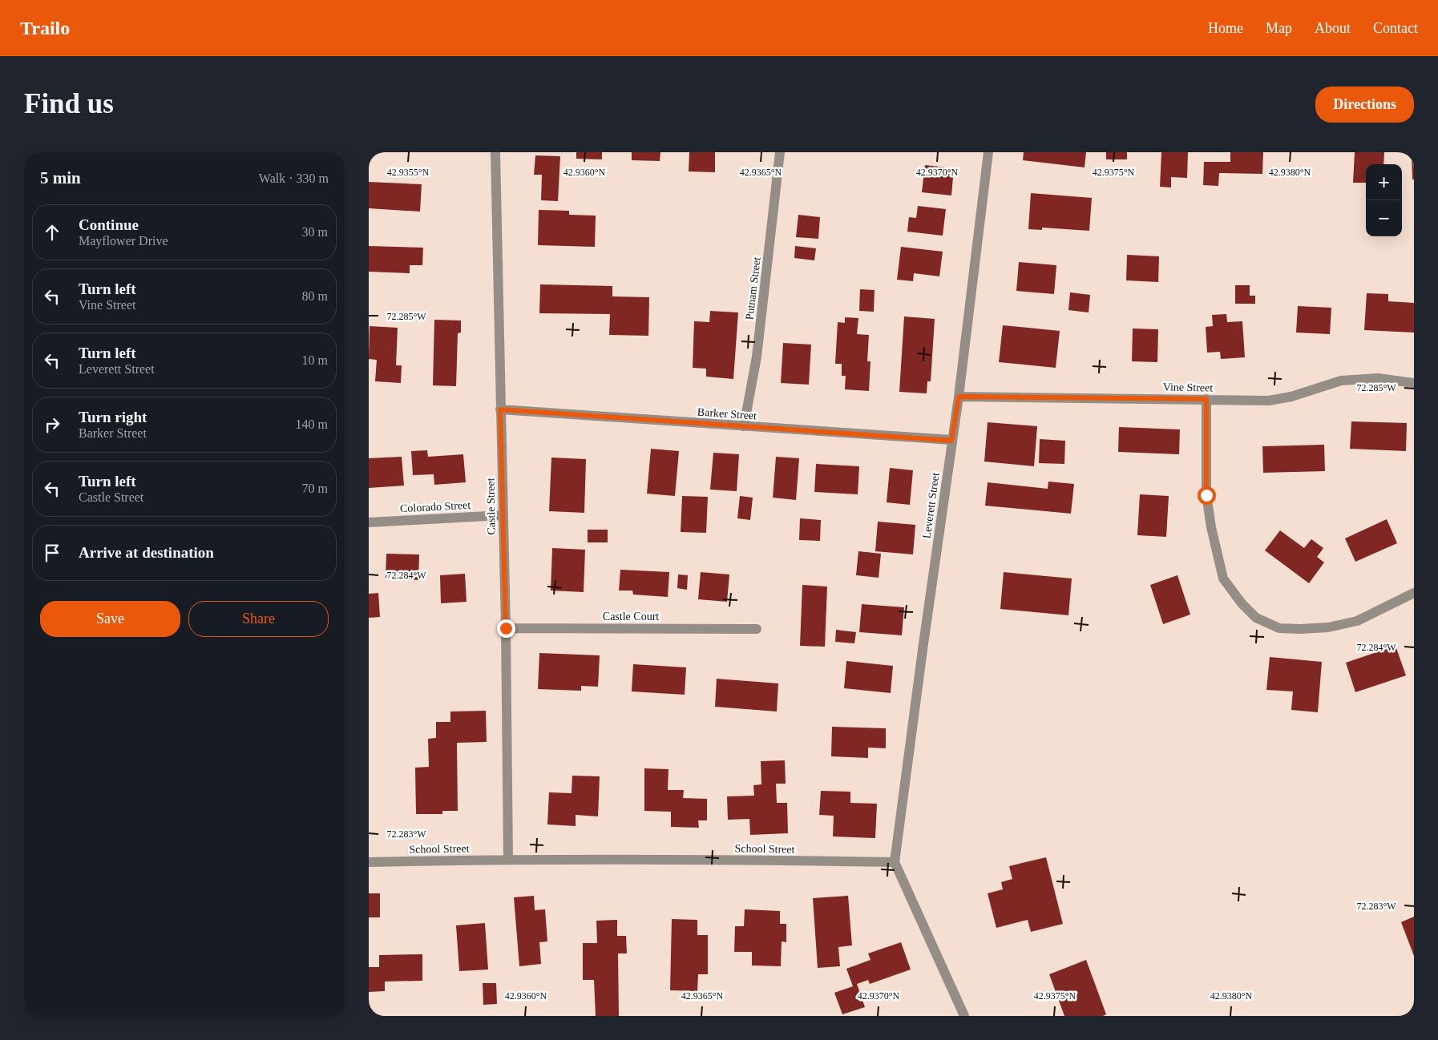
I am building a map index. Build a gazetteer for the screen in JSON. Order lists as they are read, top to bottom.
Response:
{
  "streets": {
    "street": [
      "Putnam Street",
      "Vine Street",
      "Barker Street",
      "Leverett Street",
      "Colorado Street",
      "Castle Street",
      "Castle Court",
      "School Street"
    ]
  },
  "crossings": [
    ["Putnam Street", "Barker Street"],
    ["Vine Street", "Leverett Street"],
    ["Barker Street", "Leverett Street"],
    ["Barker Street", "Castle Street"],
    ["Leverett Street", "School Street"],
    ["Colorado Street", "Castle Street"],
    ["Castle Street", "Castle Court"],
    ["Castle Street", "School Street"]
  ],
  "page": {
    "header": "Trailo",
    "nav": [
      "Home",
      "Map",
      "About",
      "Contact"
    ],
    "buttons": [
      "Directions",
      ["Save", "Share"]
    ],
    "title": "Find us",
    "heading": ["5 min", "Walk · 330 m"],
    "map_buttons": ["+", "−"],
    "list": [
      ["Continue", "Mayflower Drive", "30 m"],
      ["Turn left", "Vine Street", "80 m"],
      ["Turn left", "Leverett Street", "10 m"],
      ["Turn right", "Barker Street", "140 m"],
      ["Turn left", "Castle Street", "70 m"],
      "Arrive at destination"
    ]
  },
  "coordinates": [
    "42.9355°N",
    "42.9360°N",
    "42.9365°N",
    "42.9370°N",
    "42.9375°N",
    "42.9380°N",
    "72.285°W",
    "72.284°W",
    "72.283°W"
  ]
}
